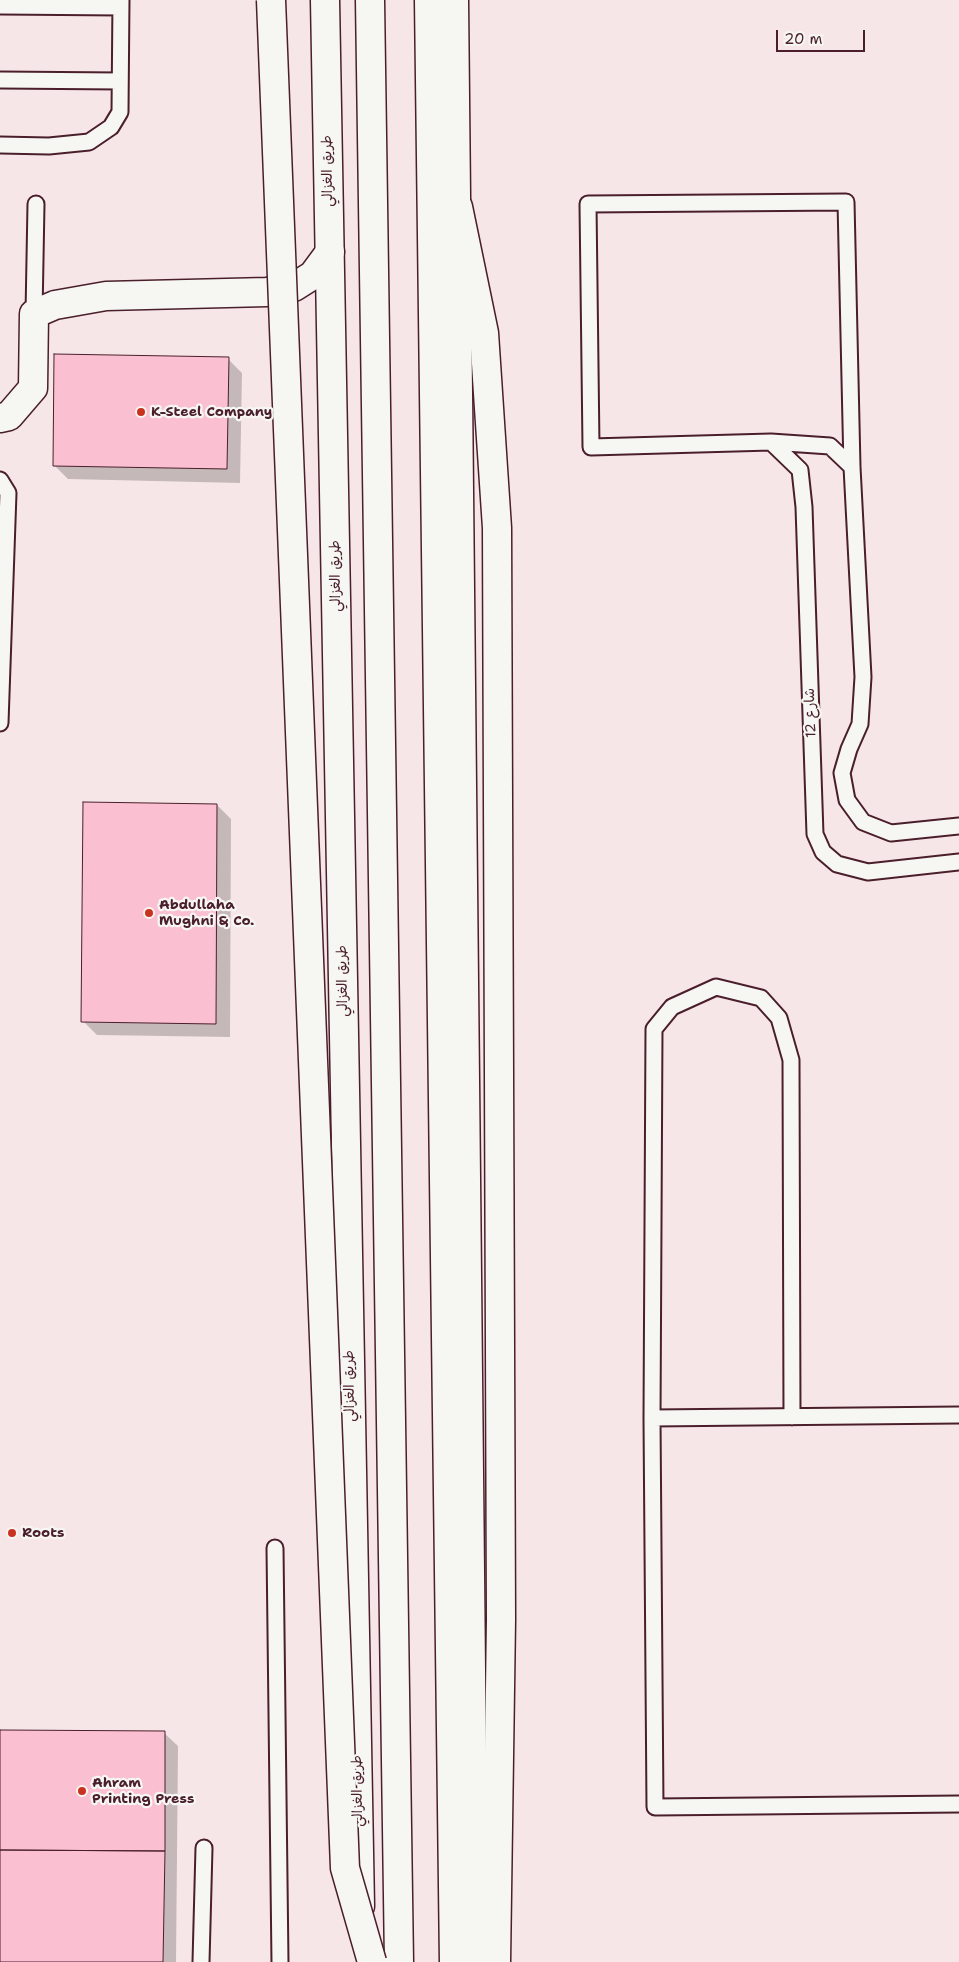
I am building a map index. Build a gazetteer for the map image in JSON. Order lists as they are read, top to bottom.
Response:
{
  "streets": {
    "main road": ["طريق الغزالي"],
    "lane": ["شارع 12"]
  },
  "places": [
    "K-Steel Company",
    "Abdullaha Mughni & Co.",
    "Roots",
    "Ahram Printing Press"
  ],
  "scale_bar": "20 m"
}
